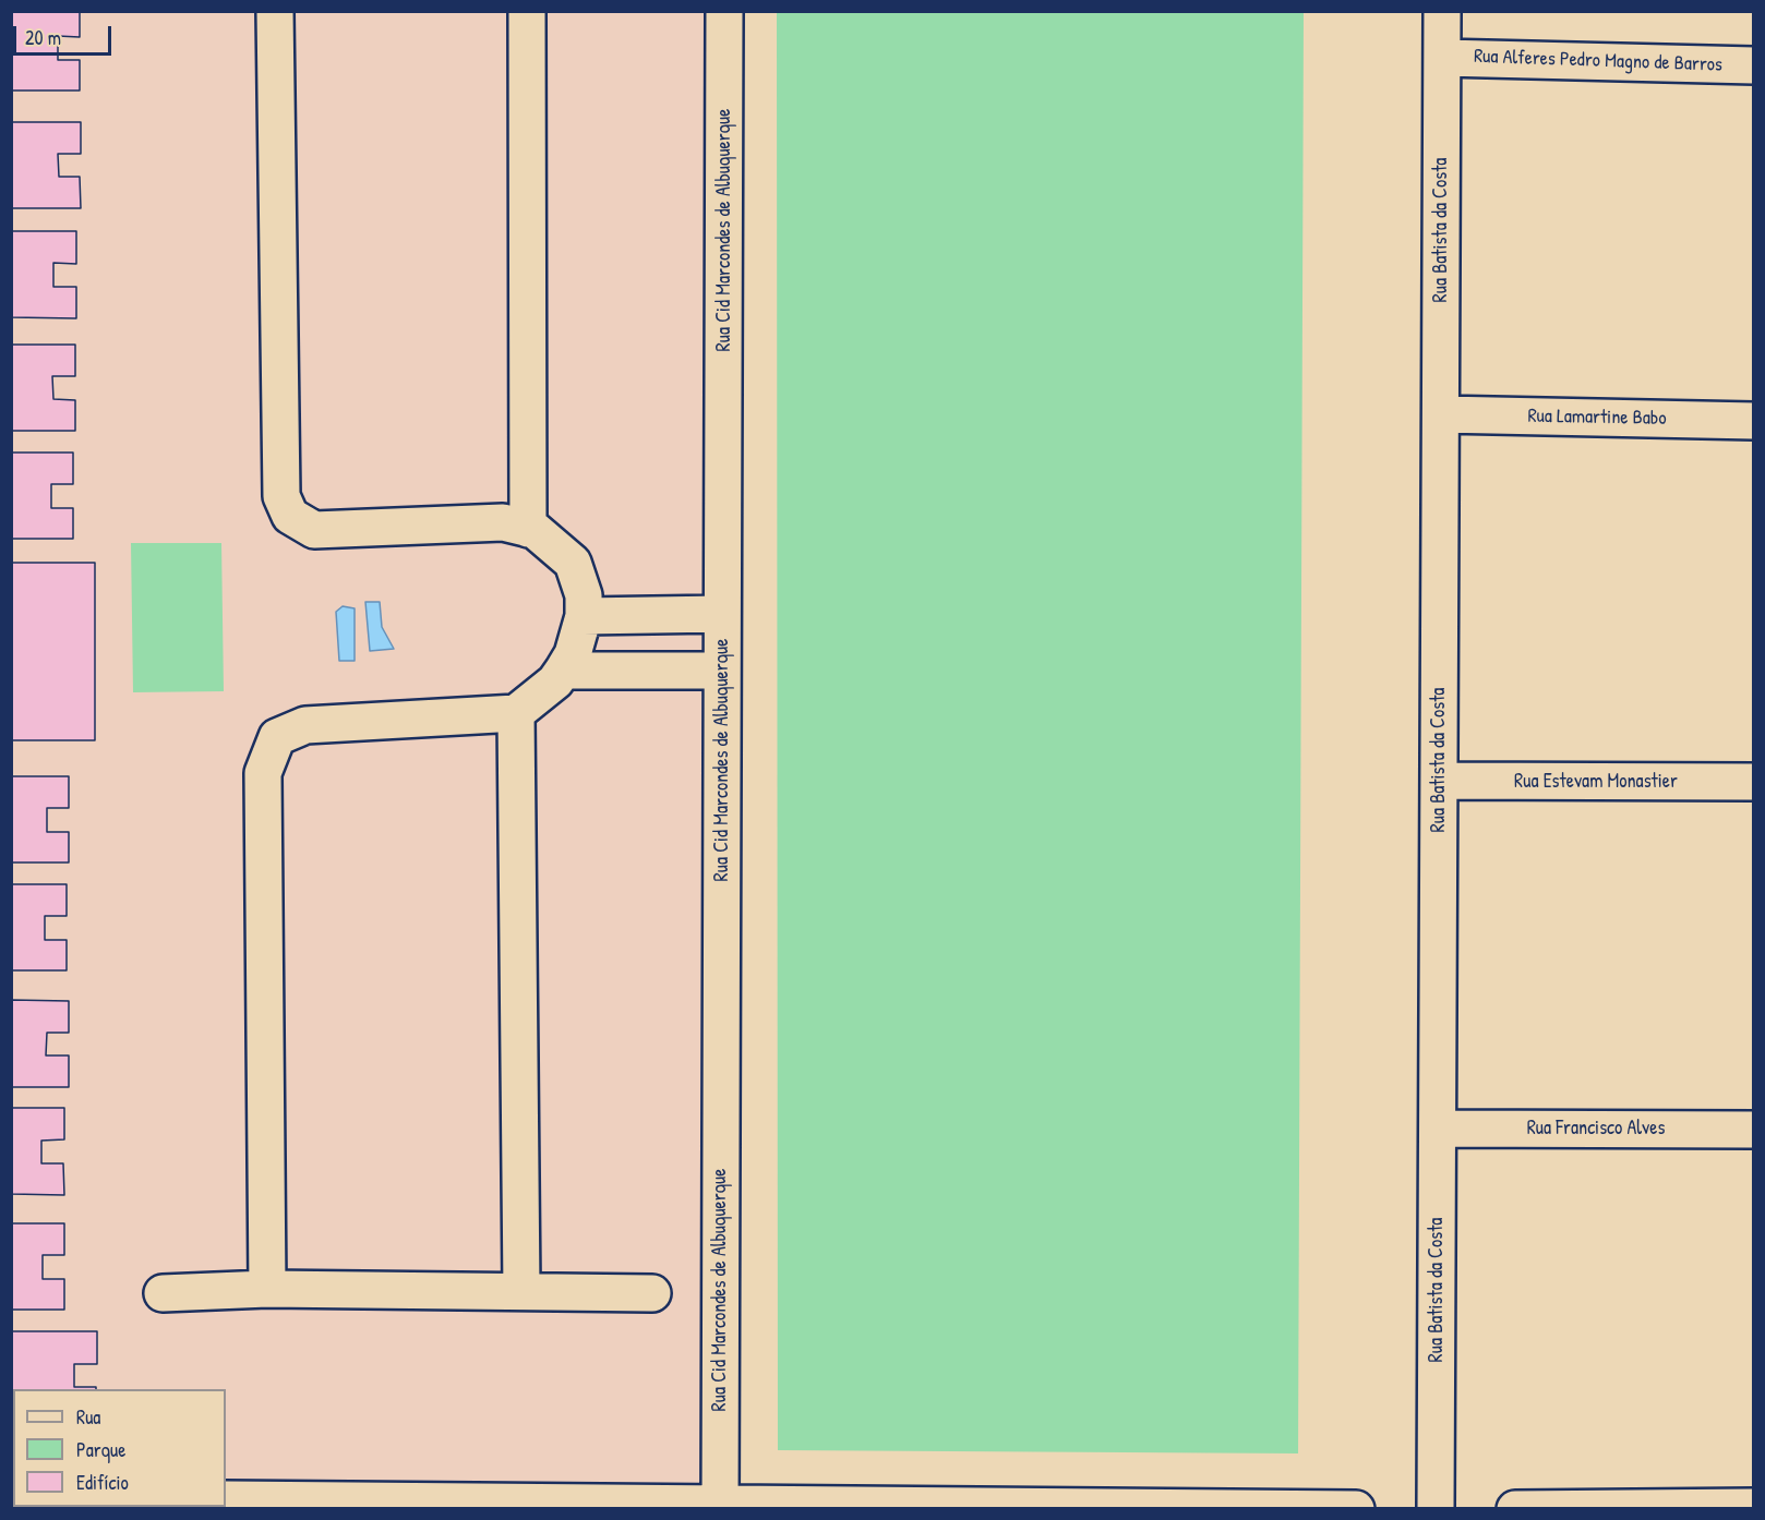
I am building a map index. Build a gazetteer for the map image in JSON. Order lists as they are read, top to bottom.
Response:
{
  "streets": {
    "street": [
      "Rua Alferes Pedro Magno de Barros",
      "Rua Cid Marcondes de Albuquerque",
      "Rua Batista da Costa",
      "Rua Lamartine Babo",
      "Rua Estevam Monastier",
      "Rua Francisco Alves"
    ]
  },
  "crossings": [
    ["Rua Alferes Pedro Magno de Barros", "Rua Batista da Costa"],
    ["Rua Batista da Costa", "Rua Lamartine Babo"],
    ["Rua Batista da Costa", "Rua Estevam Monastier"],
    ["Rua Batista da Costa", "Rua Francisco Alves"]
  ],
  "legend": ["Rua", "Parque", "Edifício"],
  "scale_bar": "20 m"
}
